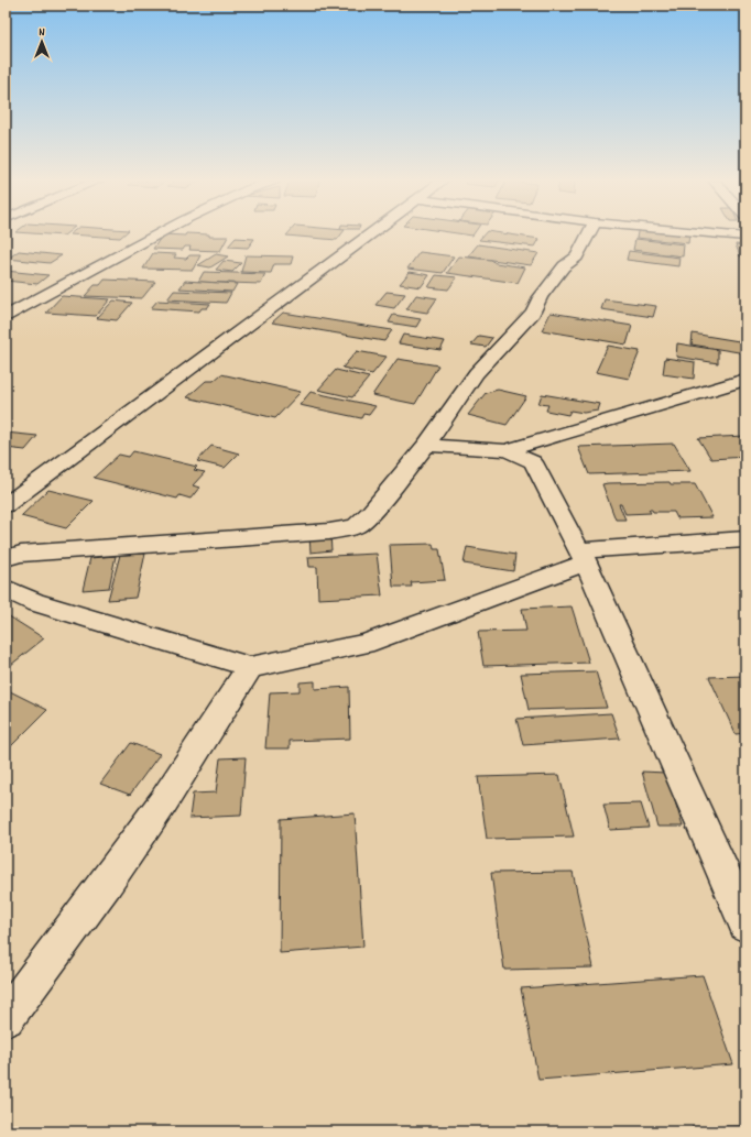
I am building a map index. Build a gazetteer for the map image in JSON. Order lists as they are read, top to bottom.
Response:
{
  "north": "top"
}
